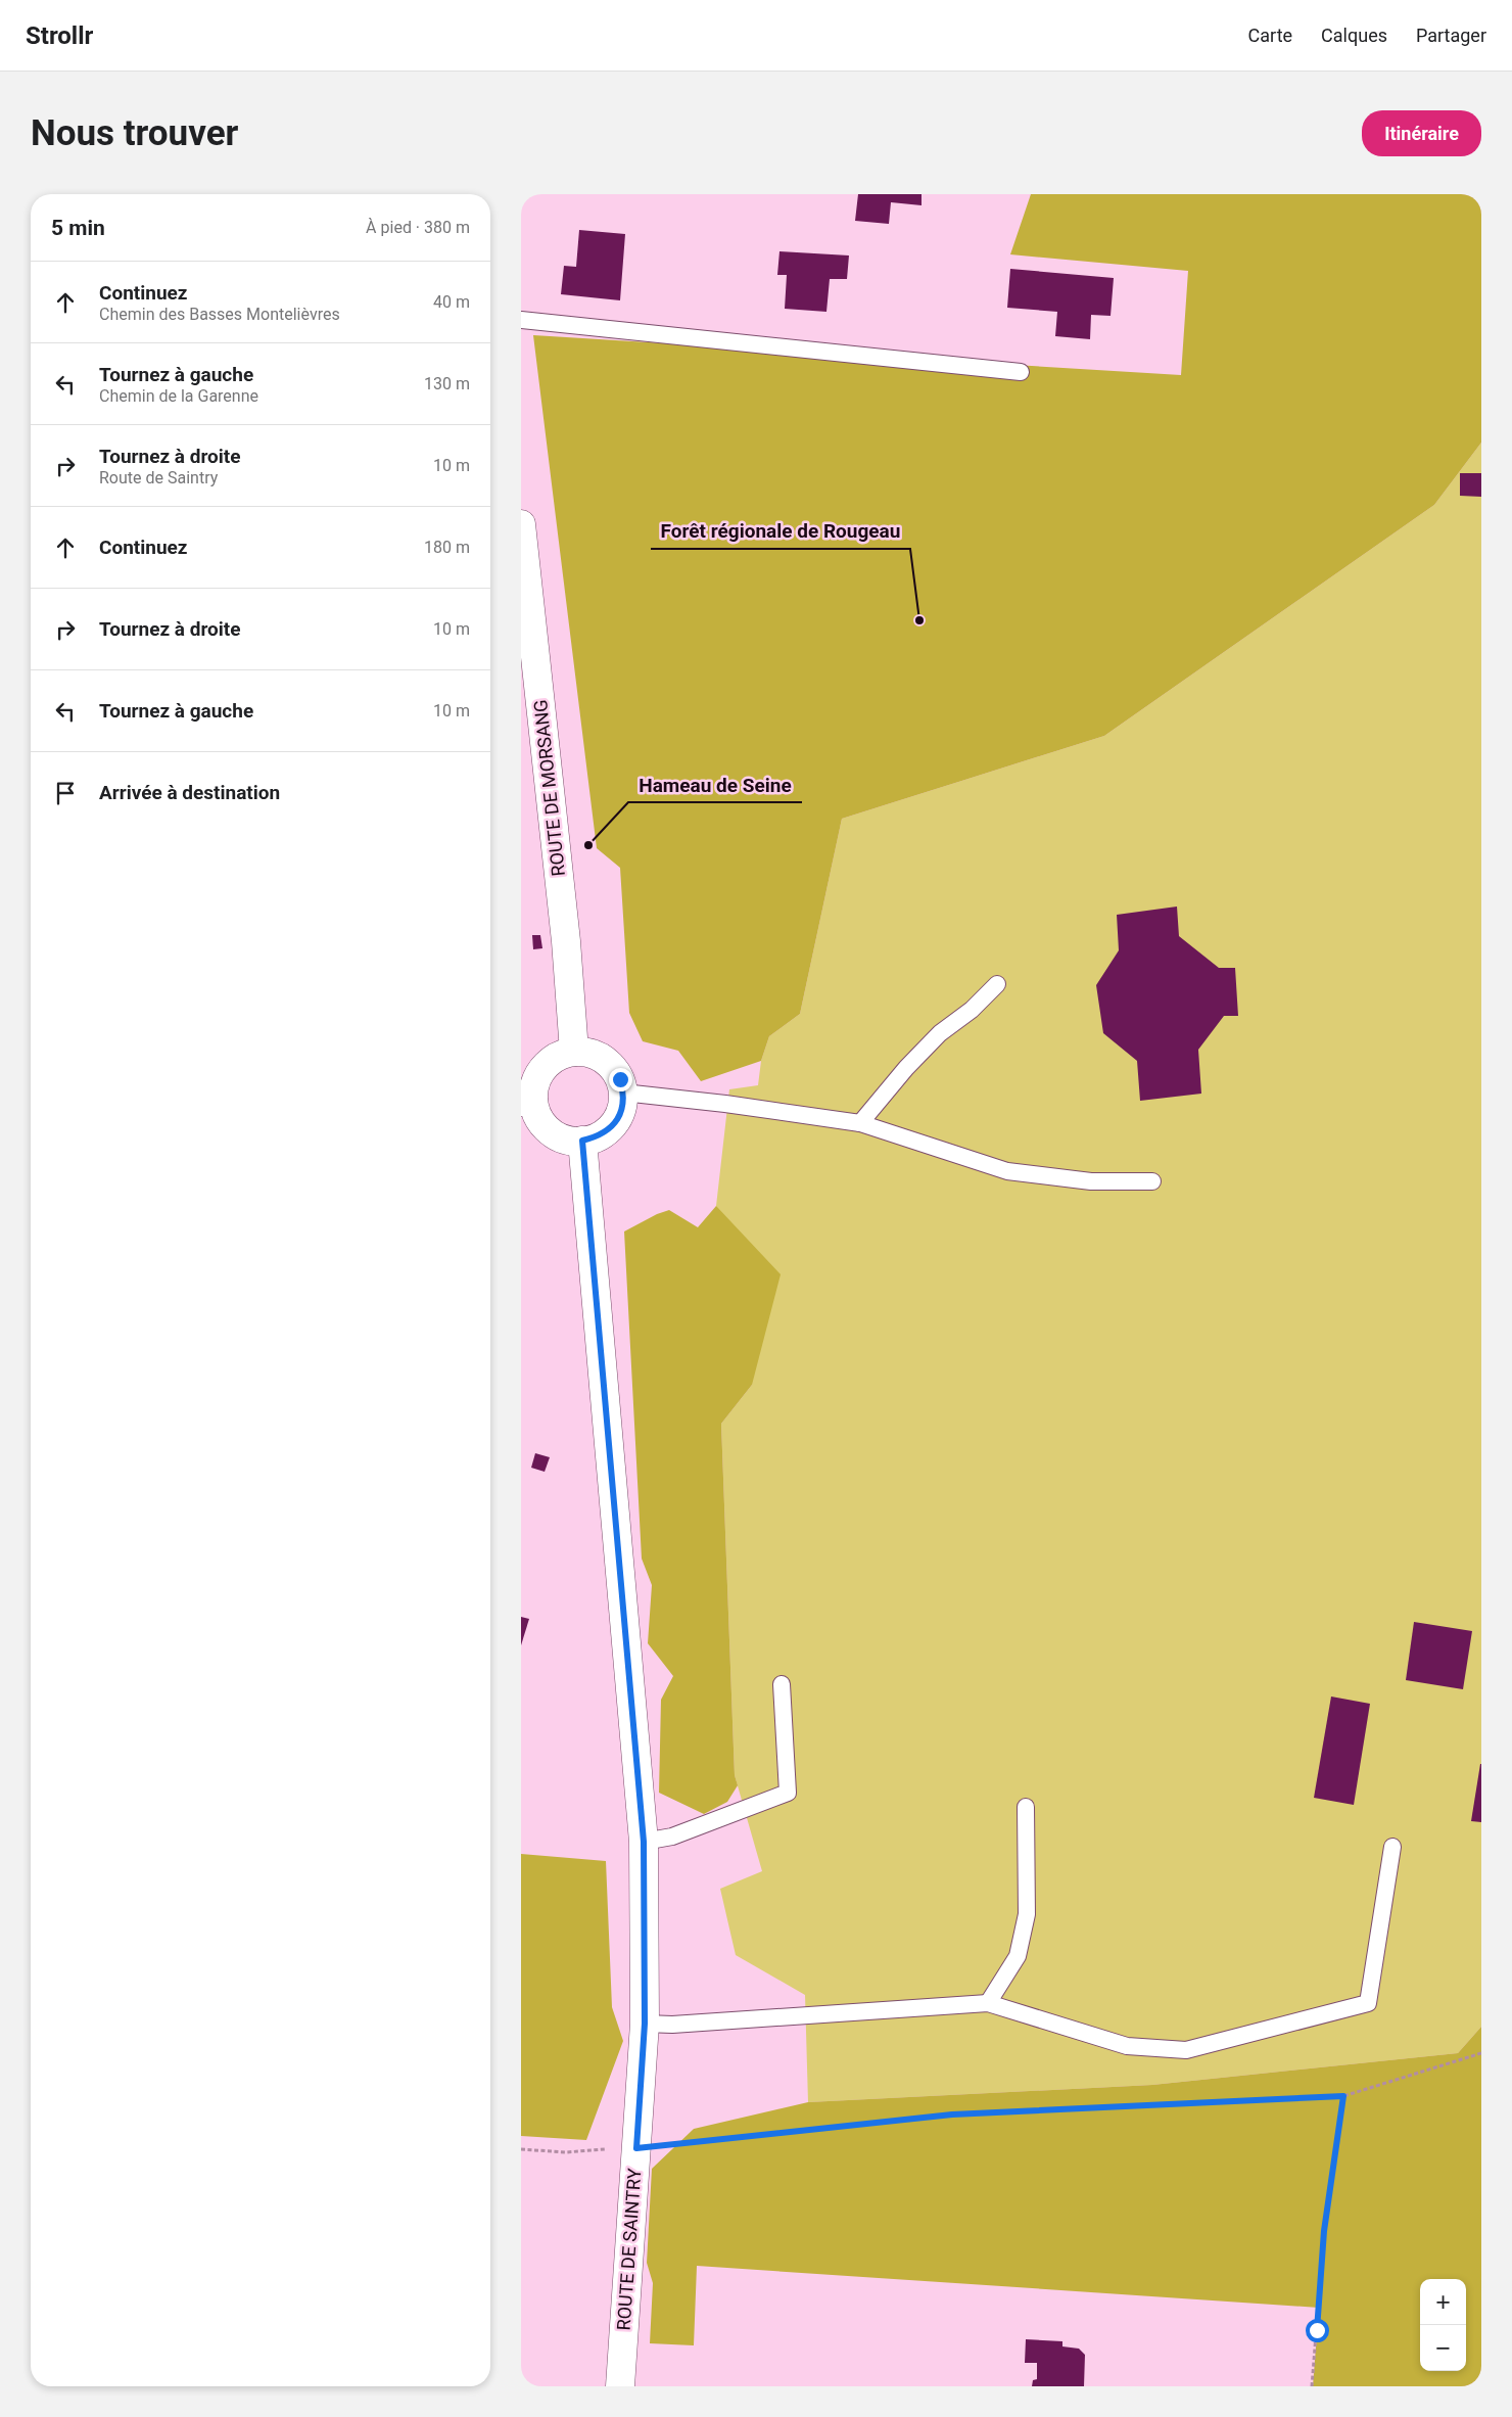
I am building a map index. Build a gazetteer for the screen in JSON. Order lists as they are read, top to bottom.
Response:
{
  "streets": {
    "street": ["ROUTE DE MORSANG", "ROUTE DE SAINTRY"]
  },
  "crossings": [
    ["ROUTE DE MORSANG", "ROUTE DE SAINTRY"]
  ],
  "places": ["Forêt régionale de Rougeau", "Hameau de Seine"],
  "page": {
    "header": "Strollr",
    "nav": ["Carte", "Calques", "Partager"],
    "buttons": "Itinéraire",
    "title": "Nous trouver",
    "heading": ["5 min", "À pied · 380 m"],
    "list": [
      ["Continuez", "Chemin des Basses Montelièvres", "40 m"],
      ["Tournez à gauche", "Chemin de la Garenne", "130 m"],
      ["Tournez à droite", "Route de Saintry", "10 m"],
      ["Continuez", "180 m"],
      ["Tournez à droite", "10 m"],
      ["Tournez à gauche", "10 m"],
      "Arrivée à destination"
    ],
    "map_buttons": ["+", "−"]
  }
}
